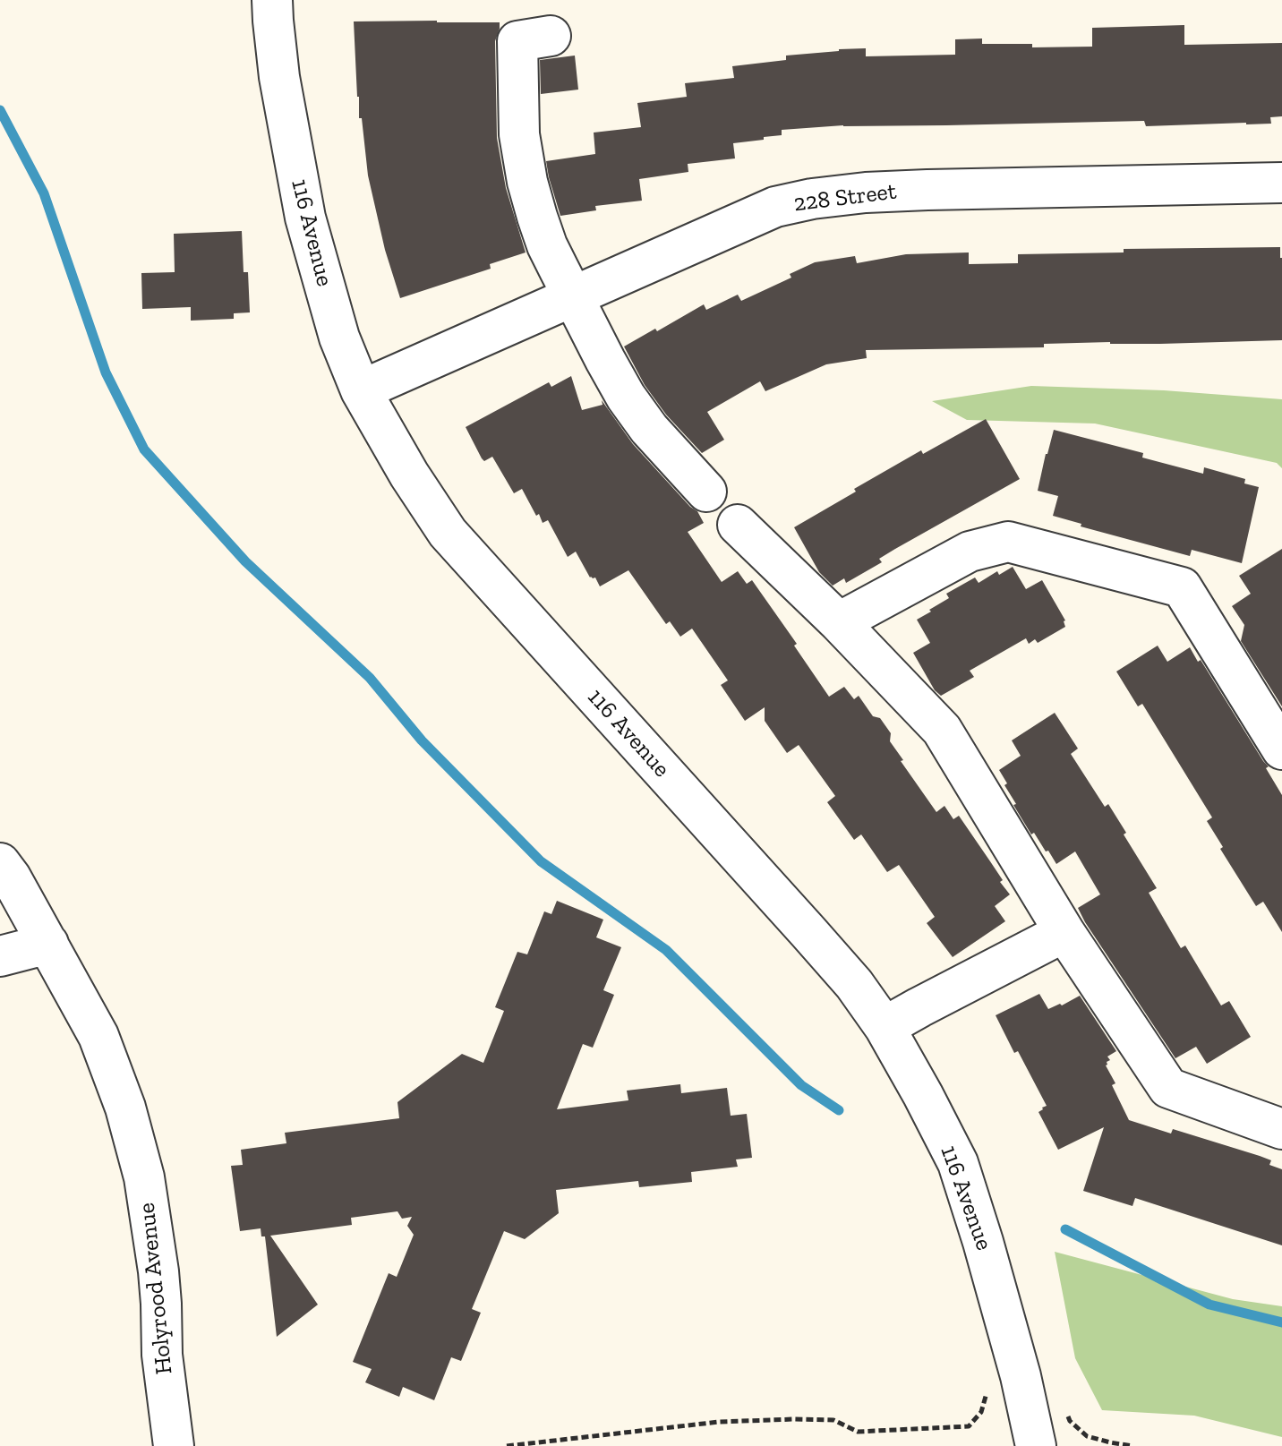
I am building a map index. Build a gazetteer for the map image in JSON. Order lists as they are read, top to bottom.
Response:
{
  "streets": {
    "street": ["228 Street", "116 Avenue", "Holyrood Avenue"]
  },
  "crossings": [
    ["228 Street", "116 Avenue"]
  ]
}
